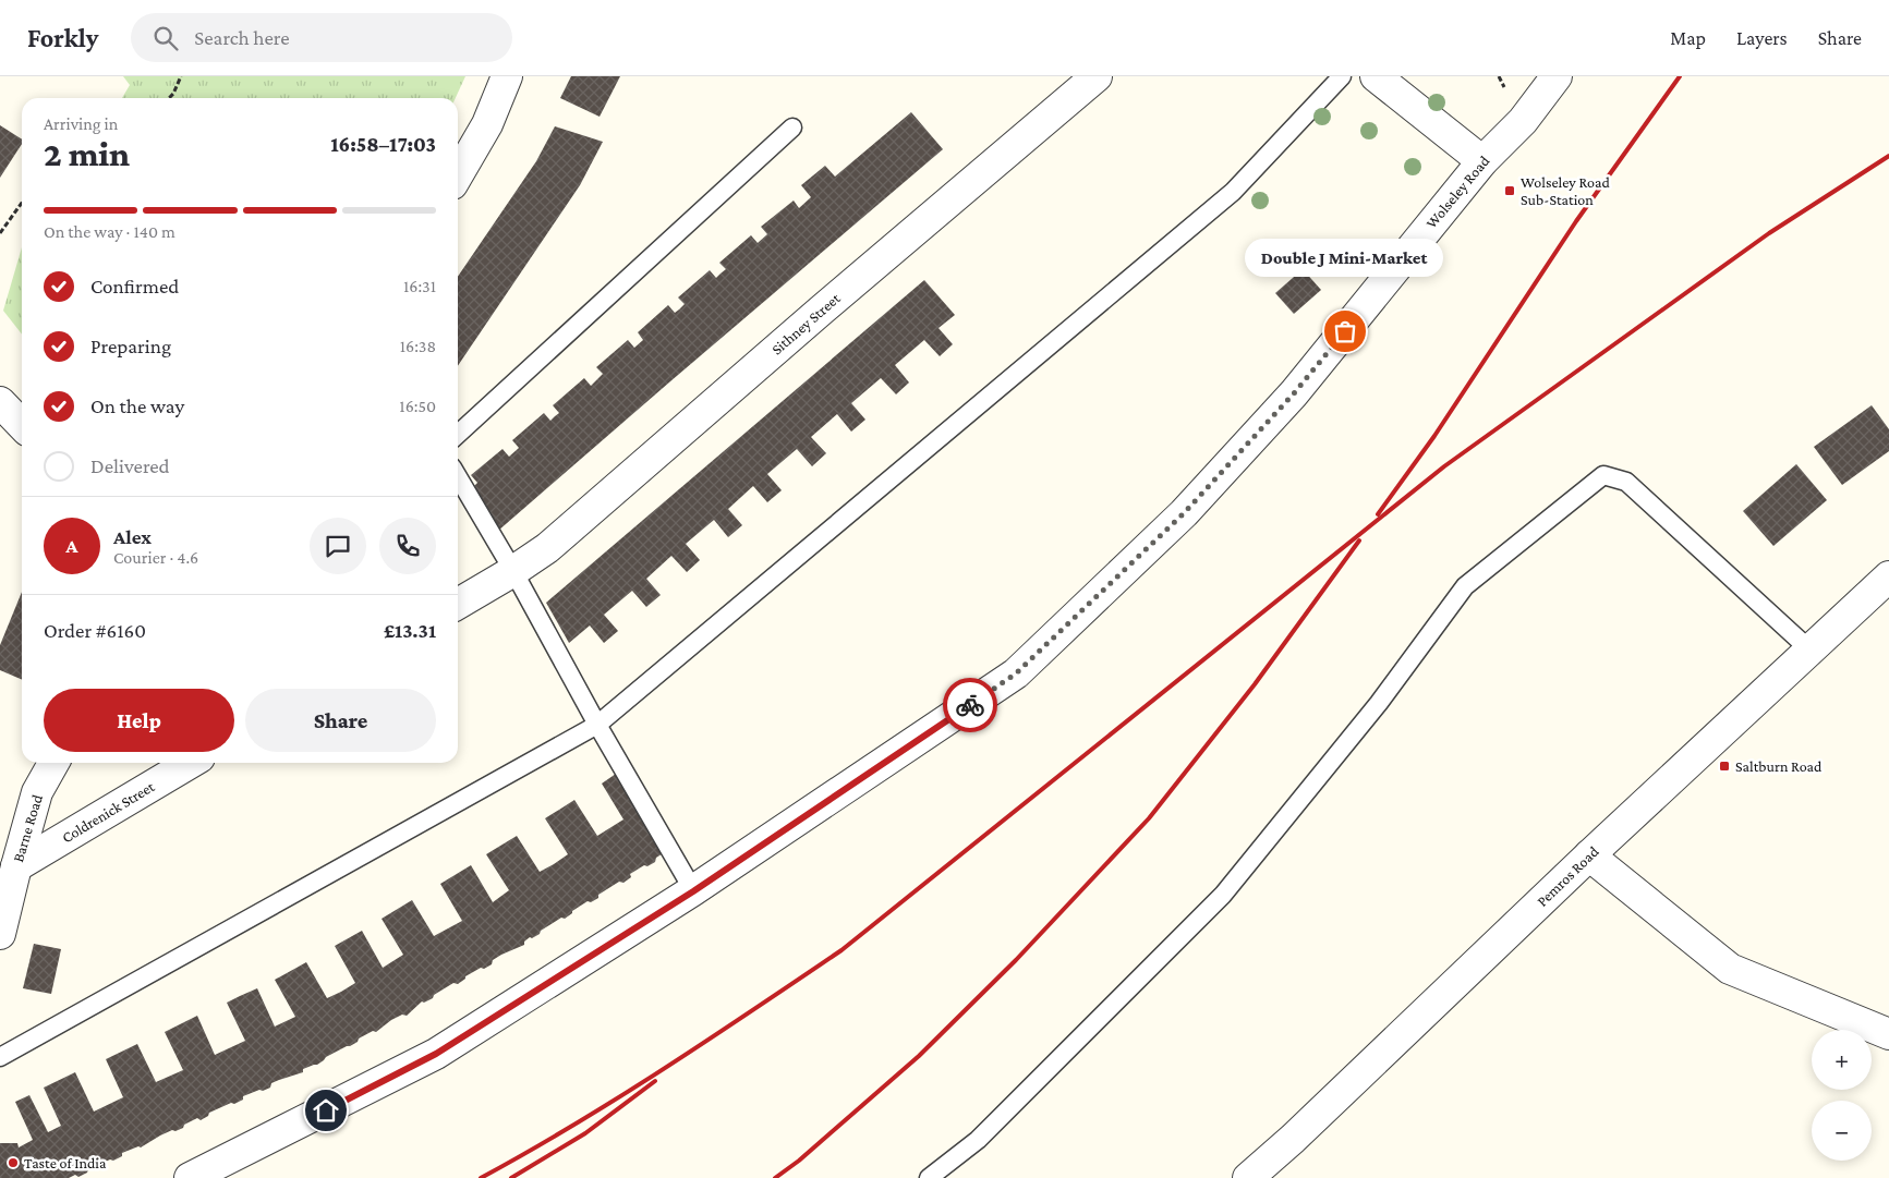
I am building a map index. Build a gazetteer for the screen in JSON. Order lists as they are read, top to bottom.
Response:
{
  "streets": {
    "street": [
      "Wolseley Road",
      "Sithney Street",
      "Coldrenick Street",
      "Barne Road",
      "Pemros Road"
    ]
  },
  "crossings": [
    ["Coldrenick Street", "Barne Road"]
  ],
  "places": {
    "transit": ["Wolseley Road Sub-Station", "Saltburn Road"],
    "other": ["Double J Mini-Market", "Taste of India"]
  },
  "page": {
    "header": "Forkly",
    "search": "Search here",
    "nav": ["Map", "Layers", "Share"],
    "heading": ["2 min", "Arriving in", "16:58–17:03"],
    "panel": [
      "Alex",
      "Courier · 4.6",
      "Order #6160",
      "£13.31"
    ],
    "bar": "On the way · 140 m",
    "bubble": "Double J Mini-Market",
    "list": [
      ["Confirmed", "16:31"],
      ["Preparing", "16:38"],
      ["On the way", "16:50"],
      "Delivered"
    ],
    "round": "A",
    "buttons": ["Help", "Share"],
    "map_buttons": ["+", "−"]
  }
}
